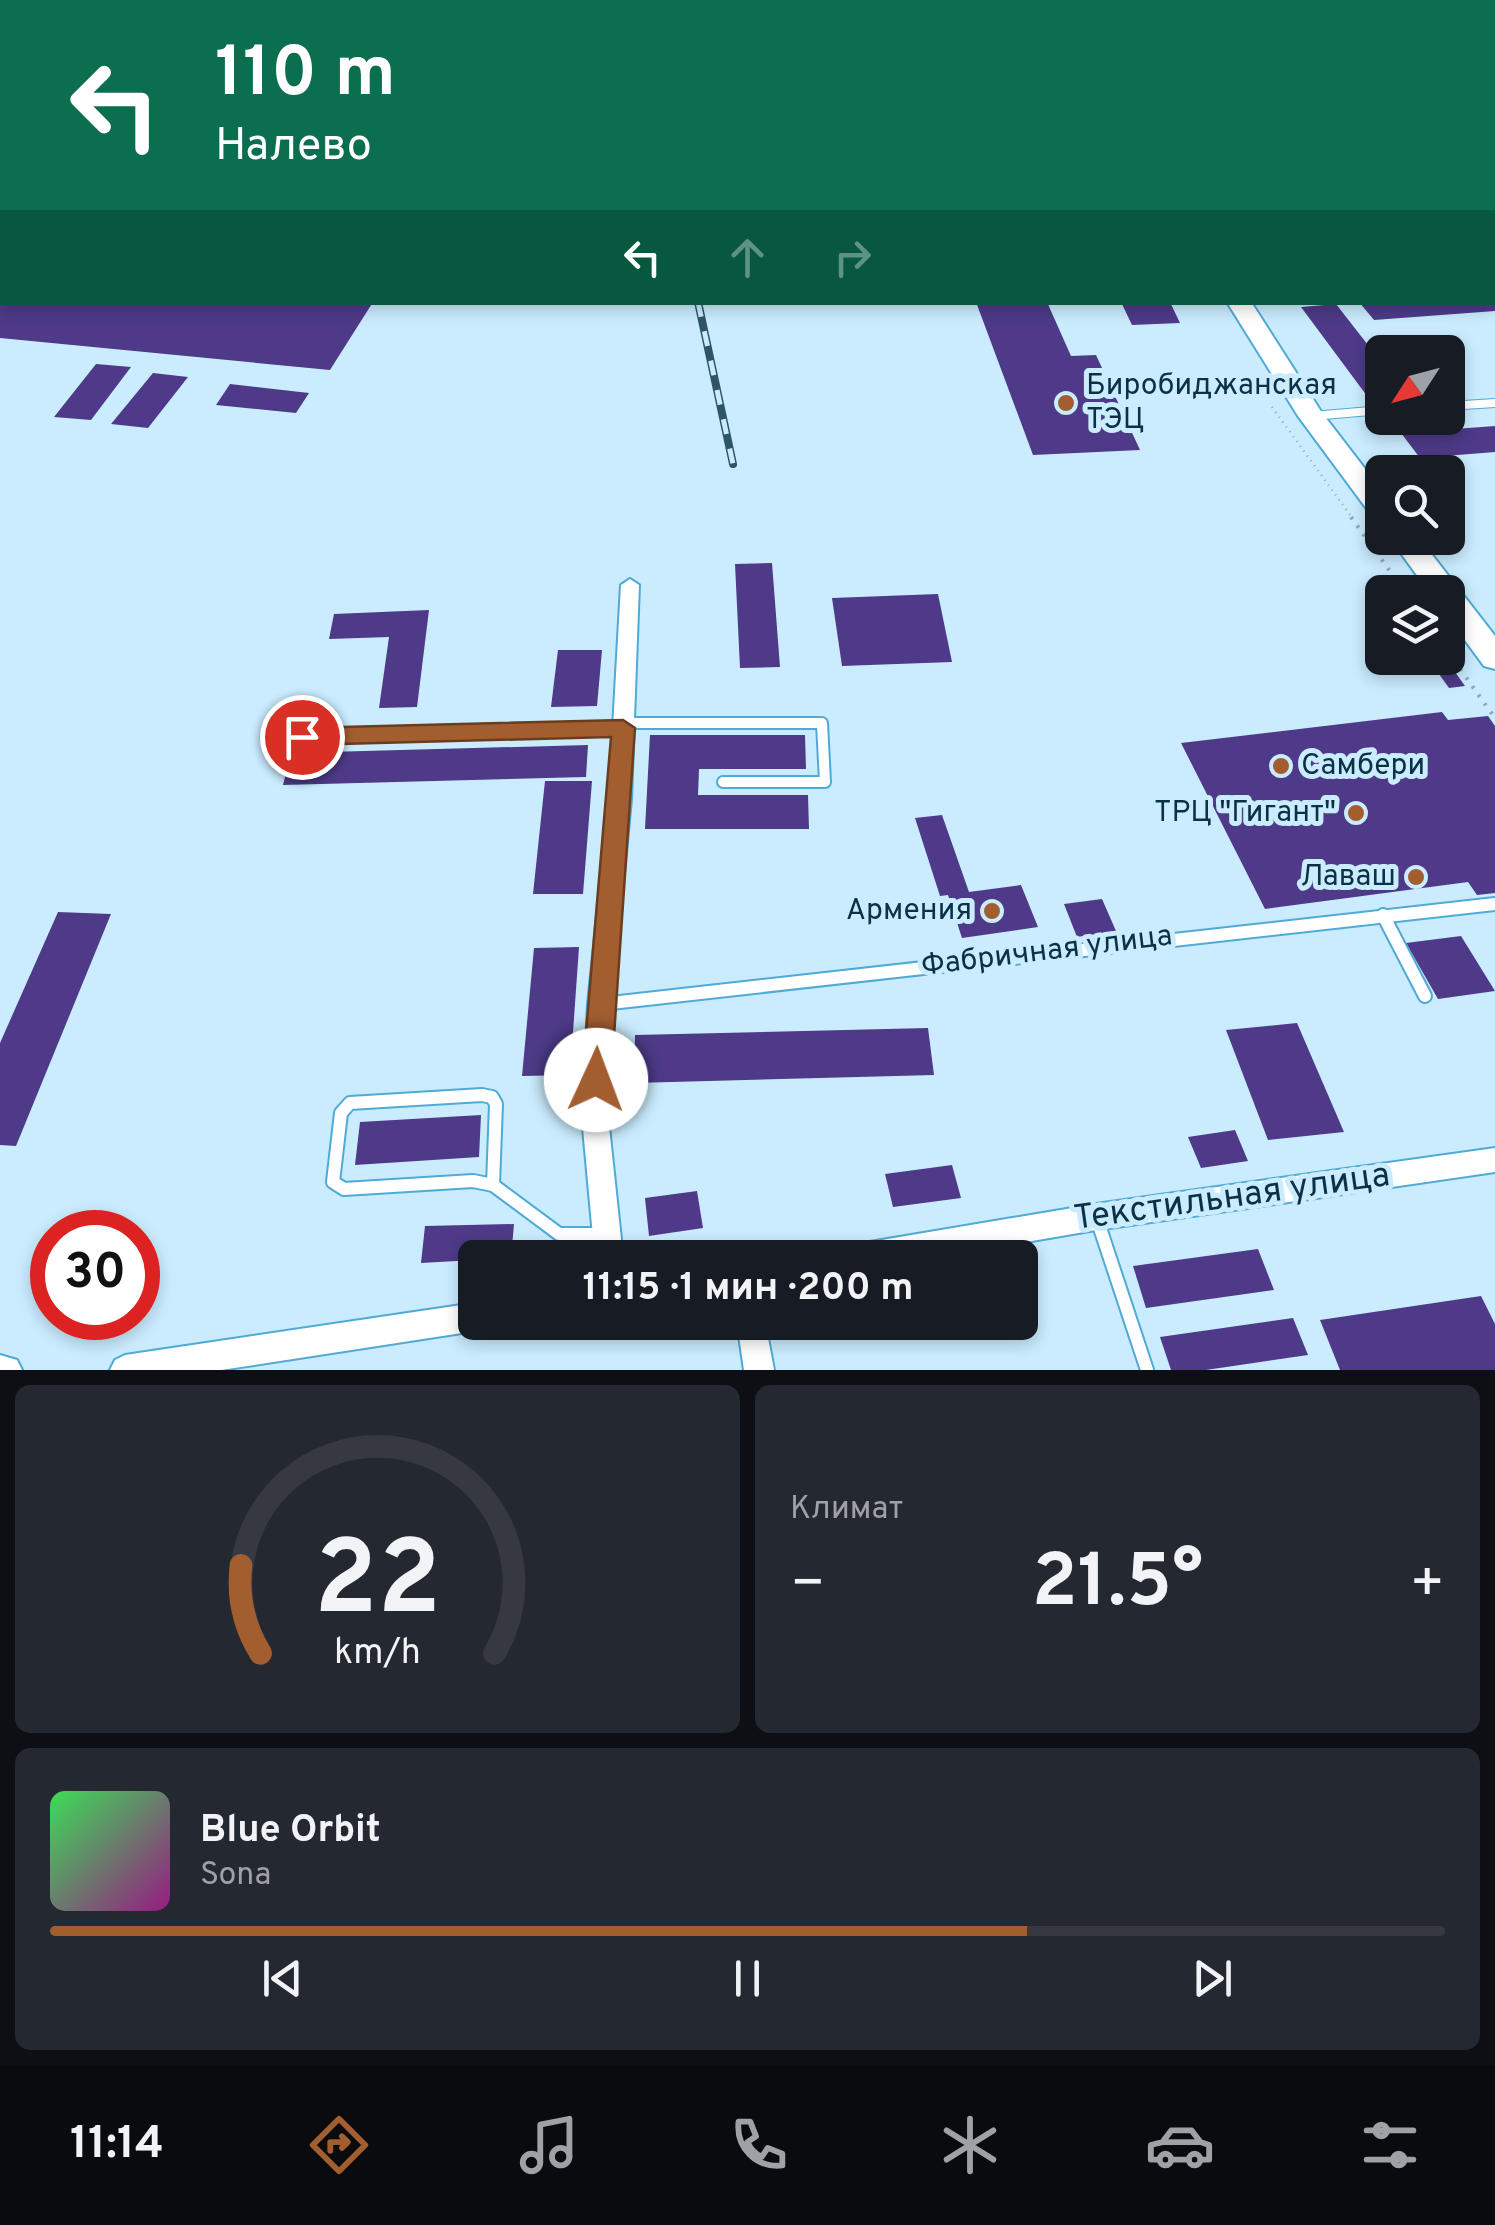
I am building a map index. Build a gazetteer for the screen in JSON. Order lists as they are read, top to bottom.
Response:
{
  "streets": {
    "street": ["Текстильная улица"],
    "lane": ["Фабричная улица"]
  },
  "places": [
    "Биробиджанская ТЭЦ",
    "Самбери",
    "ТРЦ \"Гигант\"",
    "Лаваш",
    "Армения"
  ],
  "north": "bottom left",
  "page": {
    "turn": ["110 m", "Налево"],
    "limit": "30",
    "trip": "11:15 · 1 мин · 200 m",
    "tile": "Климат",
    "heat": ["−", "21.5°", "+"],
    "song": ["Blue Orbit", "Sona"],
    "tabs": "11:14",
    "gauge": ["22", "km/h"]
  }
}
